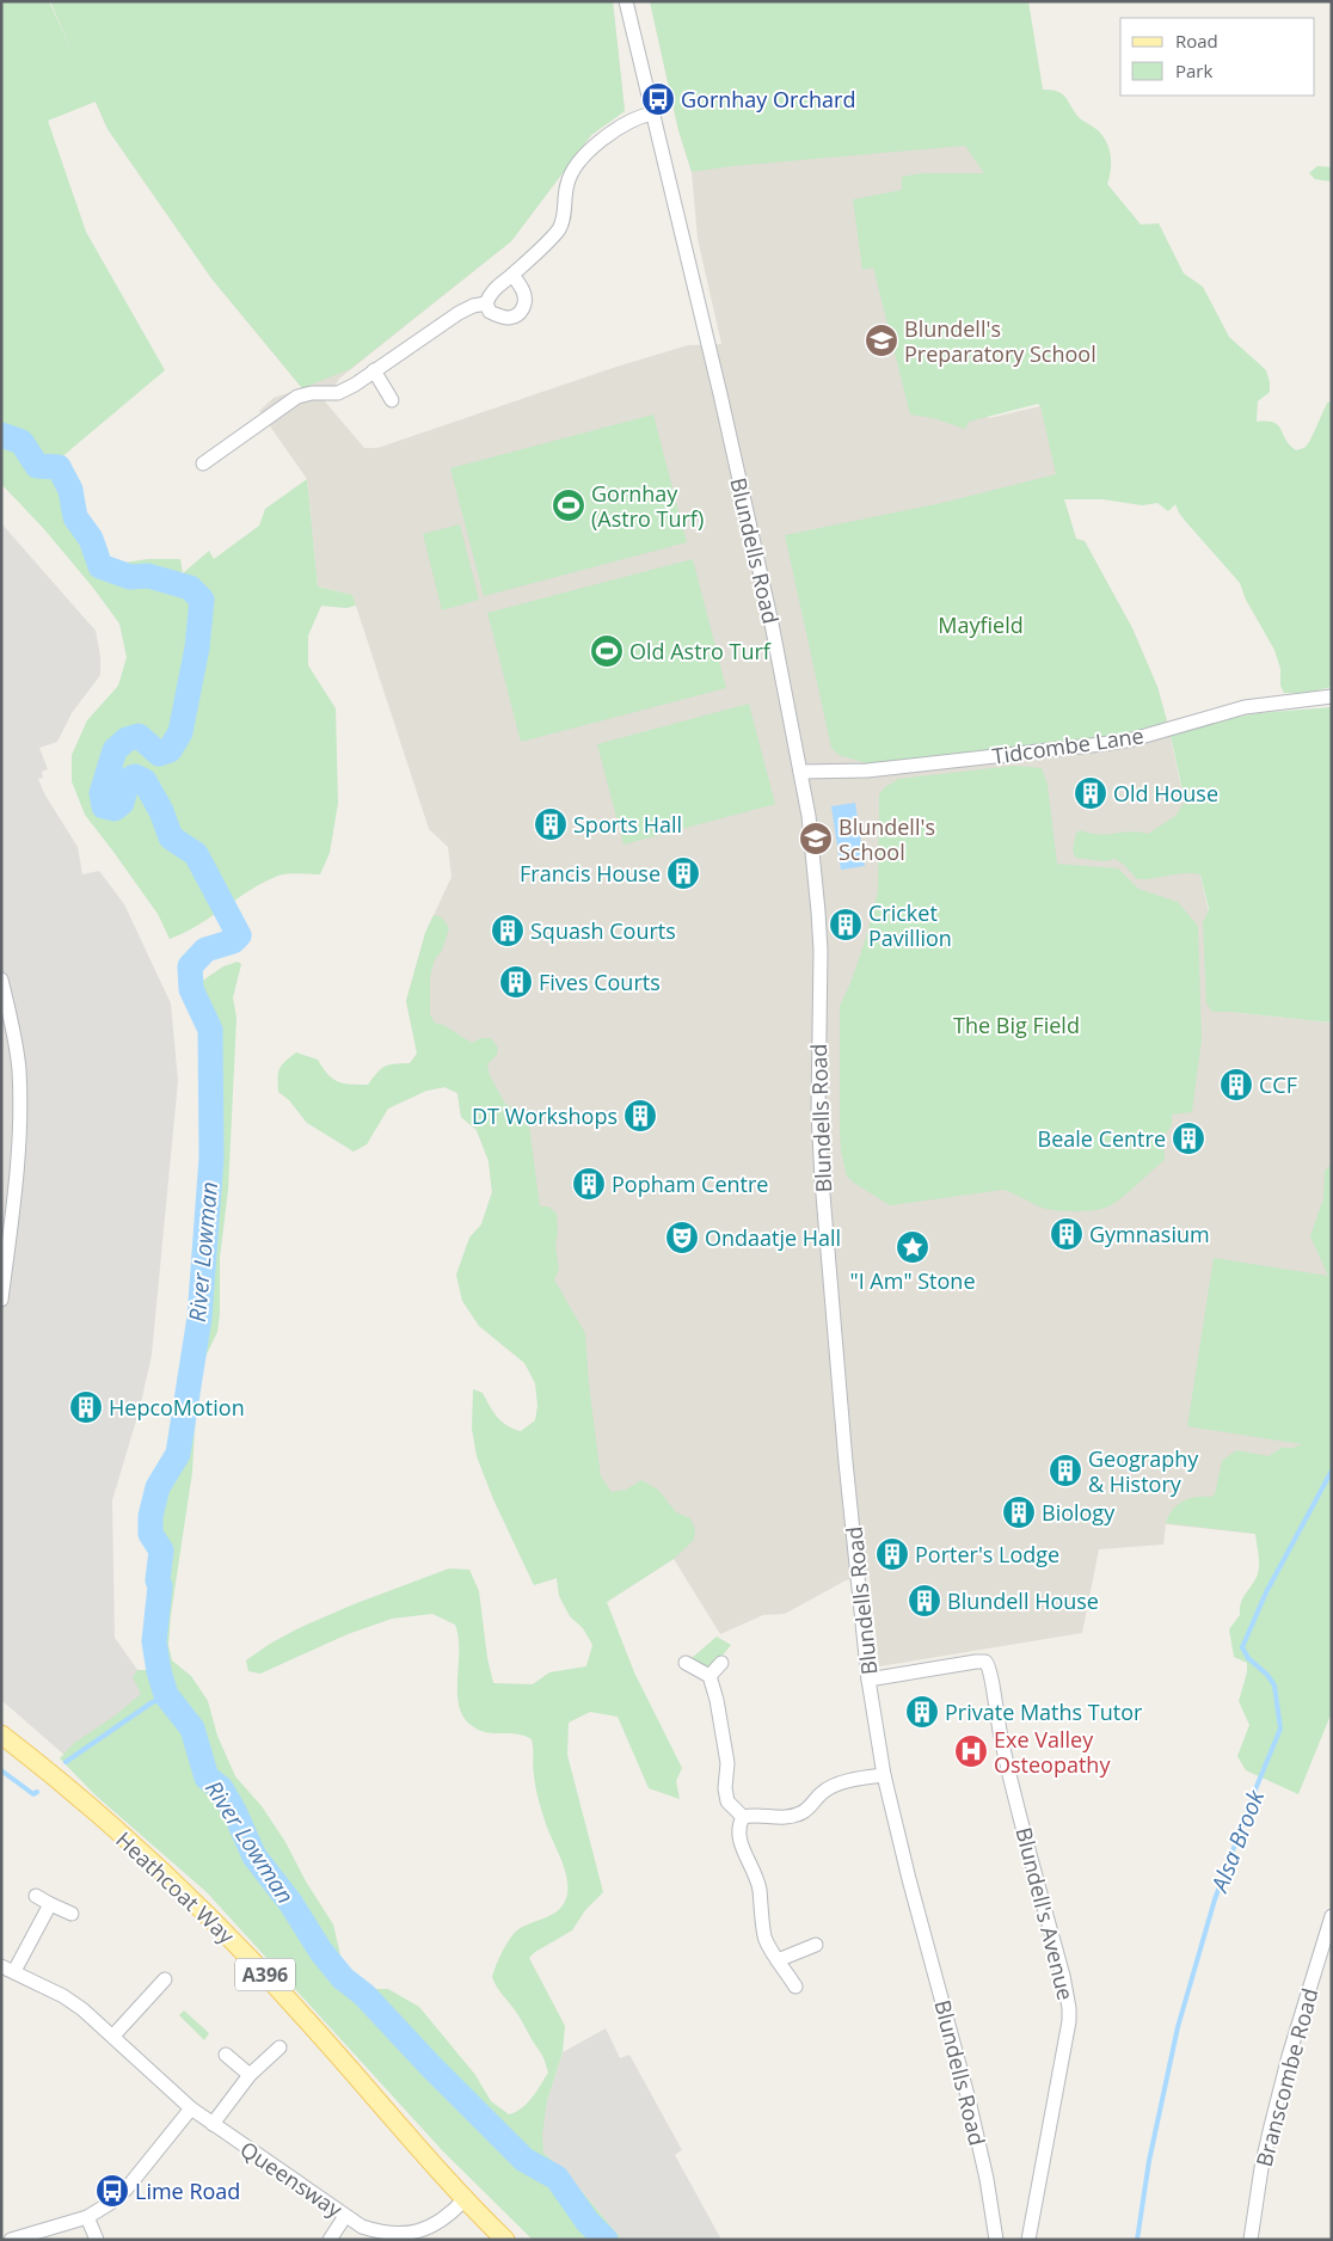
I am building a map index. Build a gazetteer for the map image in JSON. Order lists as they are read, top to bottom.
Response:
{
  "streets": {
    "main road": ["Heathcoat Way", "A396"],
    "street": [
      "Blundells Road",
      "Tidcombe Lane",
      "Blundell's Avenue",
      "Branscombe Road",
      "Queensway"
    ]
  },
  "crossings": [
    ["Blundells Road", "Tidcombe Lane"],
    ["Blundells Road", "Blundell's Avenue"],
    ["Heathcoat Way", "Queensway"]
  ],
  "water": ["River Lowman", "Alsa Brook"],
  "parks": ["Mayfield", "The Big Field"],
  "places": {
    "bus stop": ["Gornhay Orchard", "Lime Road"],
    "school or university": ["Blundell's Preparatory School", "Blundell's School"],
    "sports": ["Gornhay (Astro Turf)", "Old Astro Turf"],
    "building": [
      "Old House",
      "Sports Hall",
      "Francis House",
      "Cricket Pavillion",
      "Squash Courts",
      "Fives Courts",
      "CCF",
      "DT Workshops",
      "Beale Centre",
      "Popham Centre",
      "Gymnasium",
      "HepcoMotion",
      "Geography & History",
      "Biology",
      "Porter's Lodge",
      "Blundell House",
      "Private Maths Tutor"
    ],
    "theatre": ["Ondaatje Hall"],
    "place": ["\"I Am\" Stone"],
    "hospital": ["Exe Valley Osteopathy"]
  },
  "legend": ["Road", "Park"]
}
